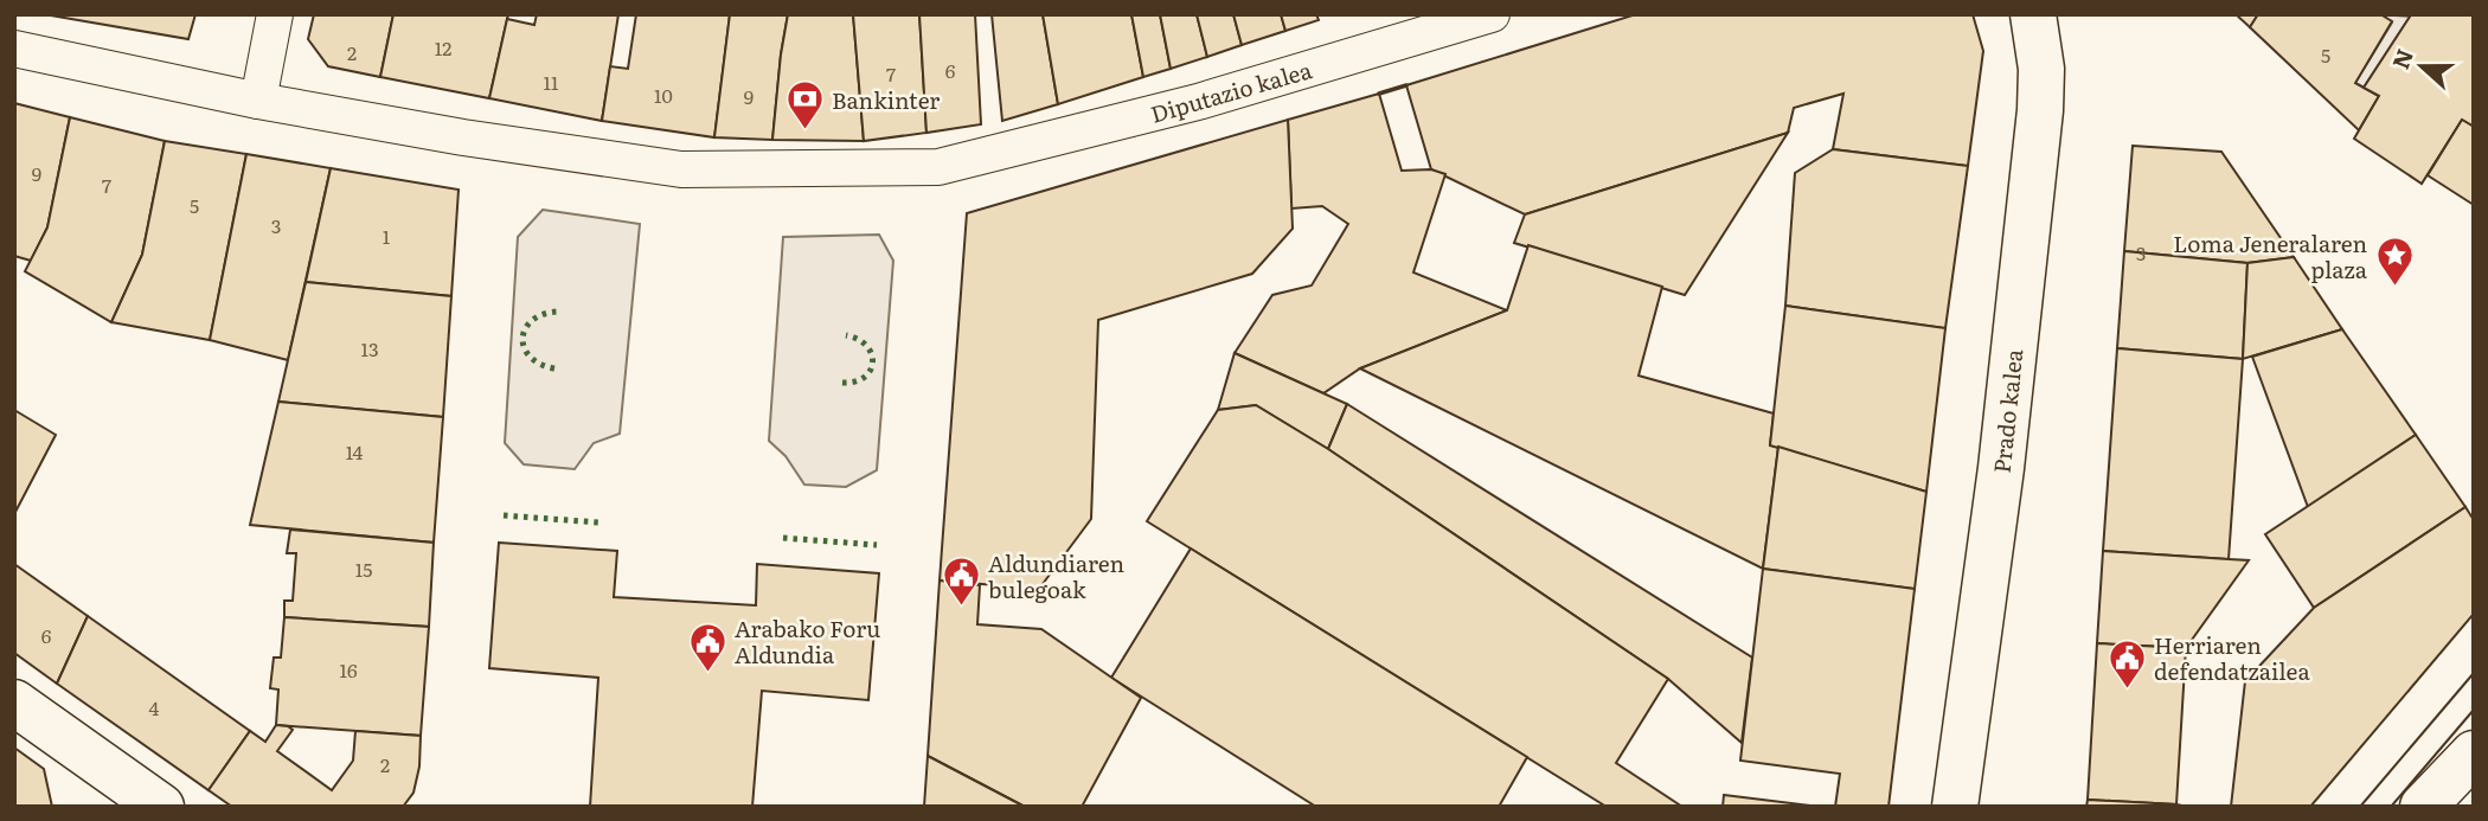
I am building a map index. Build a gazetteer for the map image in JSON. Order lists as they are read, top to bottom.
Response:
{
  "streets": {
    "street": ["Diputazio kalea", "Prado kalea"]
  },
  "places": {
    "bank": ["Bankinter"],
    "place": ["Loma Jeneralaren plaza"],
    "public building": ["Aldundiaren bulegoak", "Arabako Foru Aldundia", "Herriaren defendatzailea"]
  },
  "house_numbers": [
    "12",
    "2",
    "5",
    "6",
    "7",
    "11",
    "10",
    "9",
    "9",
    "7",
    "5",
    "3",
    "1",
    "3",
    "13",
    "14",
    "15",
    "6",
    "16",
    "4",
    "2"
  ],
  "north": "left"
}
